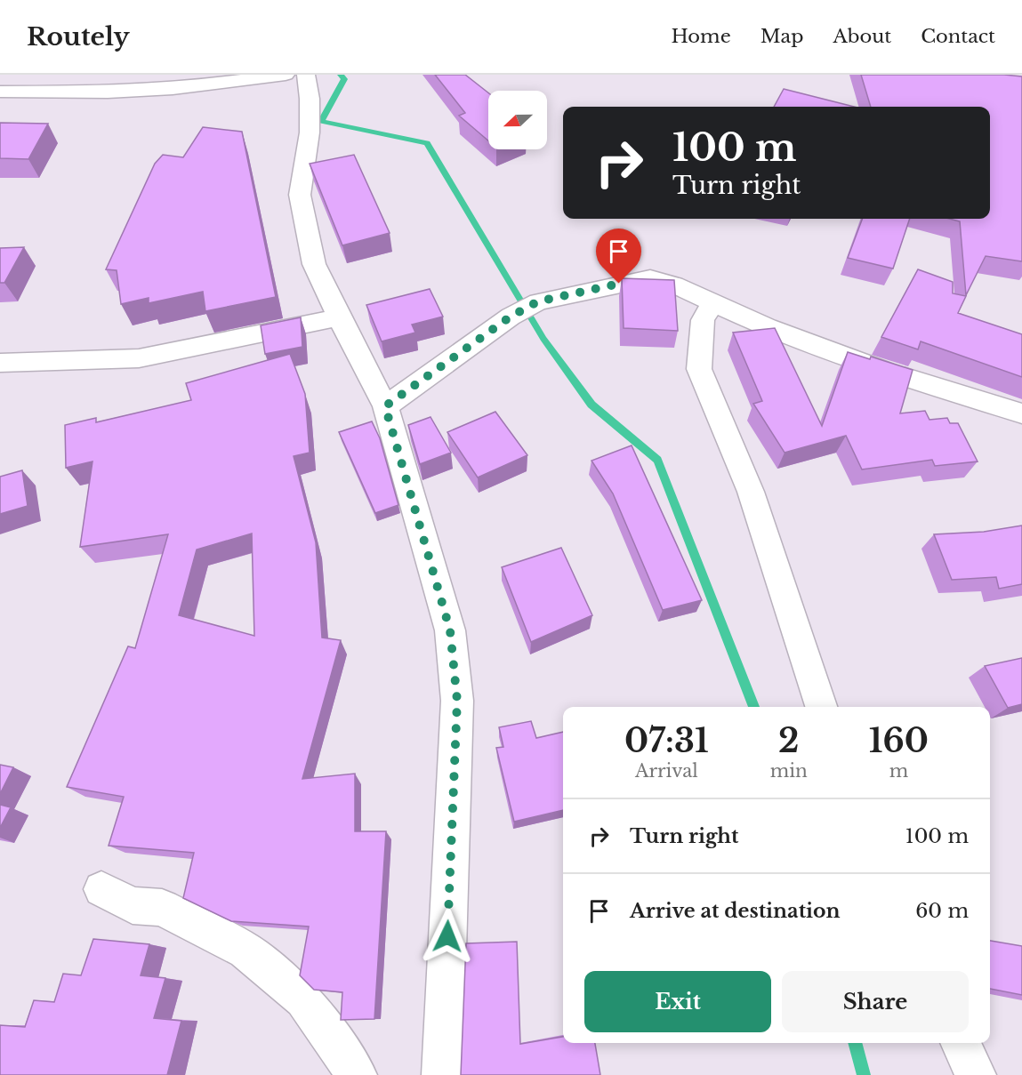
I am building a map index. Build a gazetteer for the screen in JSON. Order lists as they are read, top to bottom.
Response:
{
  "north": "left",
  "page": {
    "header": "Routely",
    "nav": [
      "Home",
      "Map",
      "About",
      "Contact"
    ],
    "turn": ["100 m", "Turn right"],
    "eta": [
      "07:31",
      "Arrival",
      "2",
      "min",
      "160",
      "m"
    ],
    "list": [
      {
        "name": "Turn right",
        "value": "100 m"
      },
      {
        "name": "Arrive at destination",
        "value": "60 m"
      }
    ],
    "buttons": ["Exit", "Share"]
  }
}
